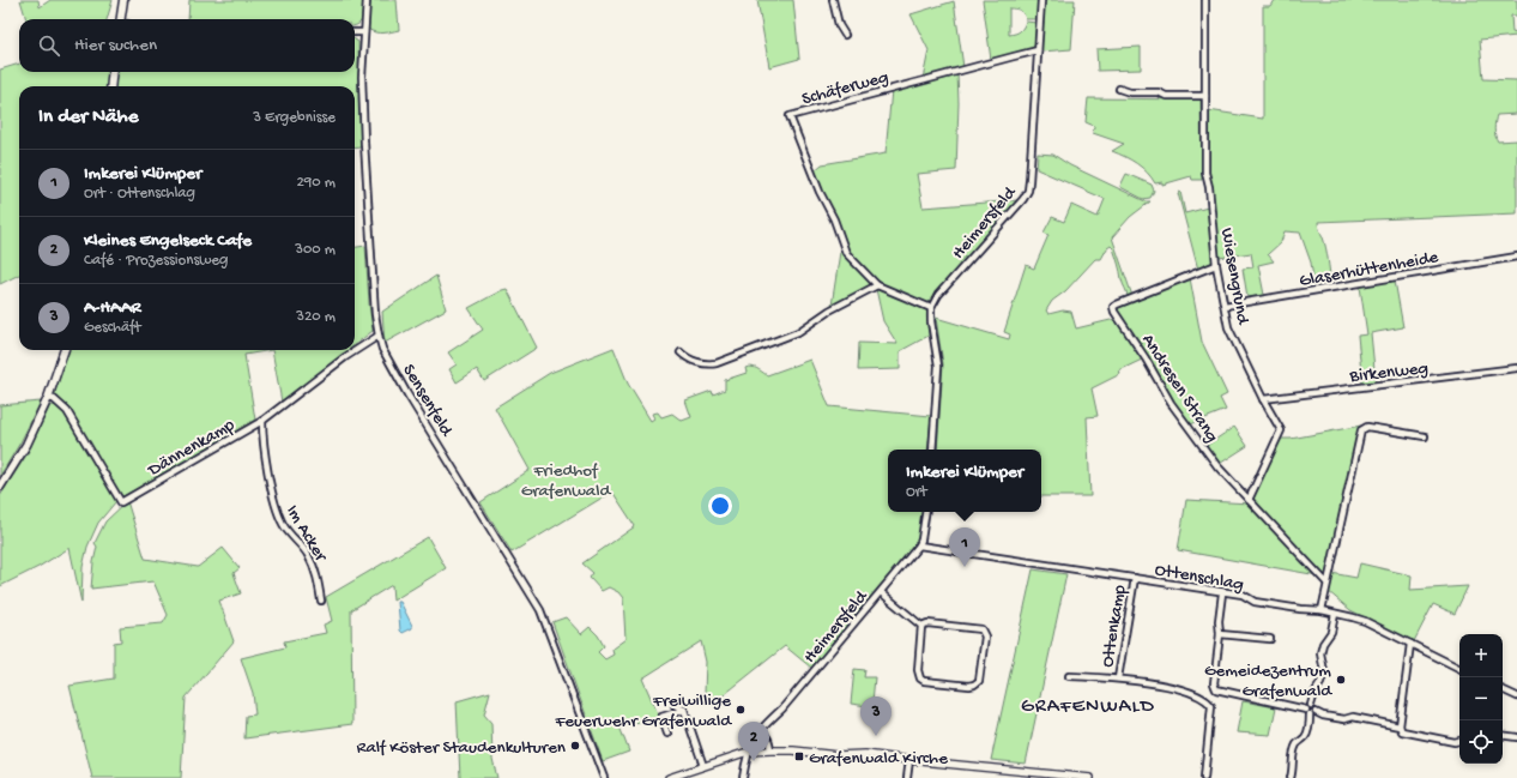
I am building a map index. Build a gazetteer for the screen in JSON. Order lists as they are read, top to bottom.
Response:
{
  "streets": {
    "street": [
      "Schäferweg",
      "Heimersfeld",
      "Glaserhüttenheide",
      "Wiesengrund",
      "Birkenweg",
      "Andresen Strang",
      "Sensenfeld",
      "Dännenkamp",
      "Im Acker",
      "Ottenschlag",
      "Ottenkamp"
    ]
  },
  "crossings": [
    ["Schäferweg", "Heimersfeld"],
    ["Heimersfeld", "Ottenschlag"],
    ["Glaserhüttenheide", "Wiesengrund"],
    ["Wiesengrund", "Birkenweg"],
    ["Wiesengrund", "Andresen Strang"],
    ["Sensenfeld", "Dännenkamp"],
    ["Dännenkamp", "Im Acker"],
    ["Ottenschlag", "Ottenkamp"]
  ],
  "districts": ["GRAFENWALD"],
  "parks": ["Friedhof Grafenwald"],
  "places": {
    "other": ["Gemeidezentrum Grafenwald", "Freiwillige Feuerwehr Grafenwald", "Ralf Köster Staudenkulturen"],
    "transit": ["Grafenwald Kirche"]
  },
  "page": {
    "search": "Hier suchen",
    "heading": ["In der Nähe", "3 Ergebnisse"],
    "list": [
      {
        "mark": "1",
        "name": "Imkerei Klümper",
        "note": "Ort · Ottenschlag",
        "value": "290 m"
      },
      {
        "mark": "2",
        "name": "Kleines Engelseck Cafe",
        "note": "Café · Prozessionsweg",
        "value": "300 m"
      },
      {
        "mark": "3",
        "name": "A-HAAR",
        "note": "Geschäft",
        "value": "320 m"
      }
    ],
    "popup": ["Imkerei Klümper", "Ort"],
    "pins": ["1", "3", "2"],
    "map_buttons": ["+", "−"]
  }
}
